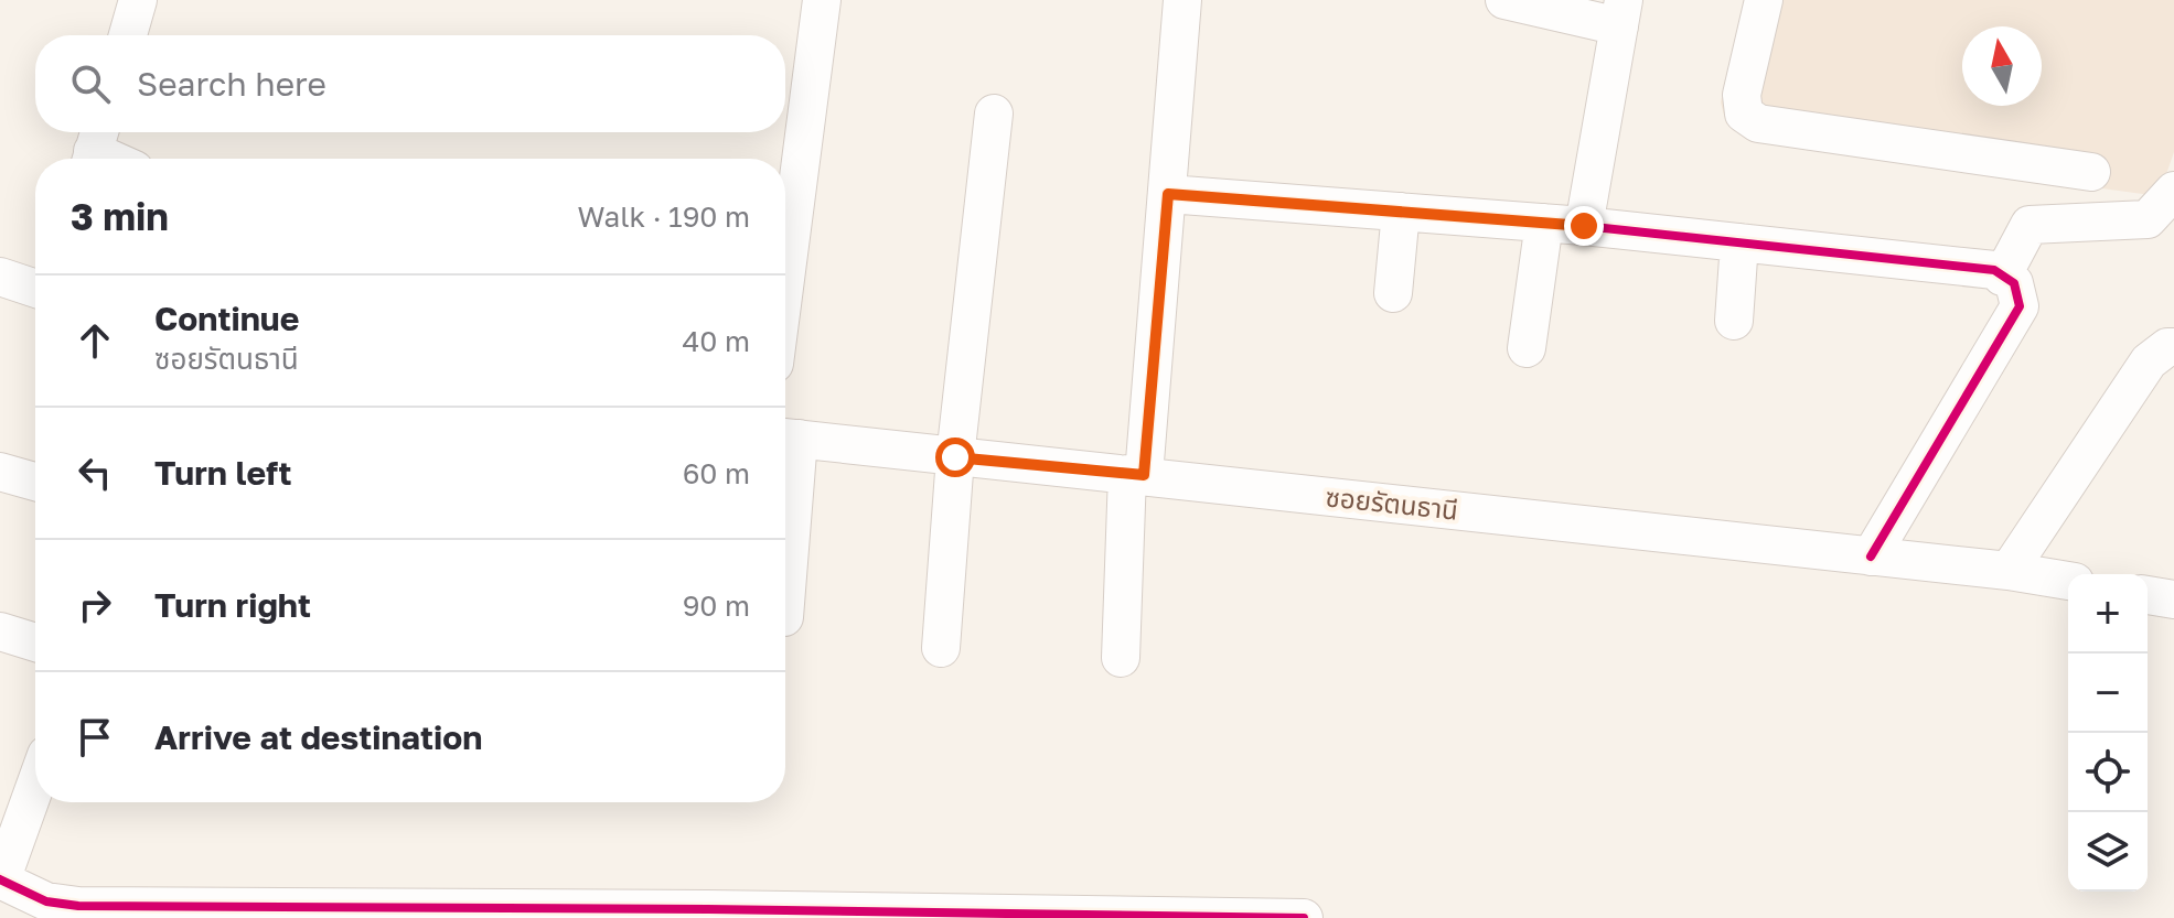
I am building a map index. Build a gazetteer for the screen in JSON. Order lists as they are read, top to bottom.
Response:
{
  "streets": {
    "street": ["ซอยรัตนธานี"]
  },
  "north": "top",
  "page": {
    "search": "Search here",
    "heading": ["3 min", "Walk · 190 m"],
    "list": [
      ["Continue", "ซอยรัตนธานี", "40 m"],
      ["Turn left", "60 m"],
      ["Turn right", "90 m"],
      "Arrive at destination"
    ],
    "map_buttons": ["+", "−"]
  }
}
